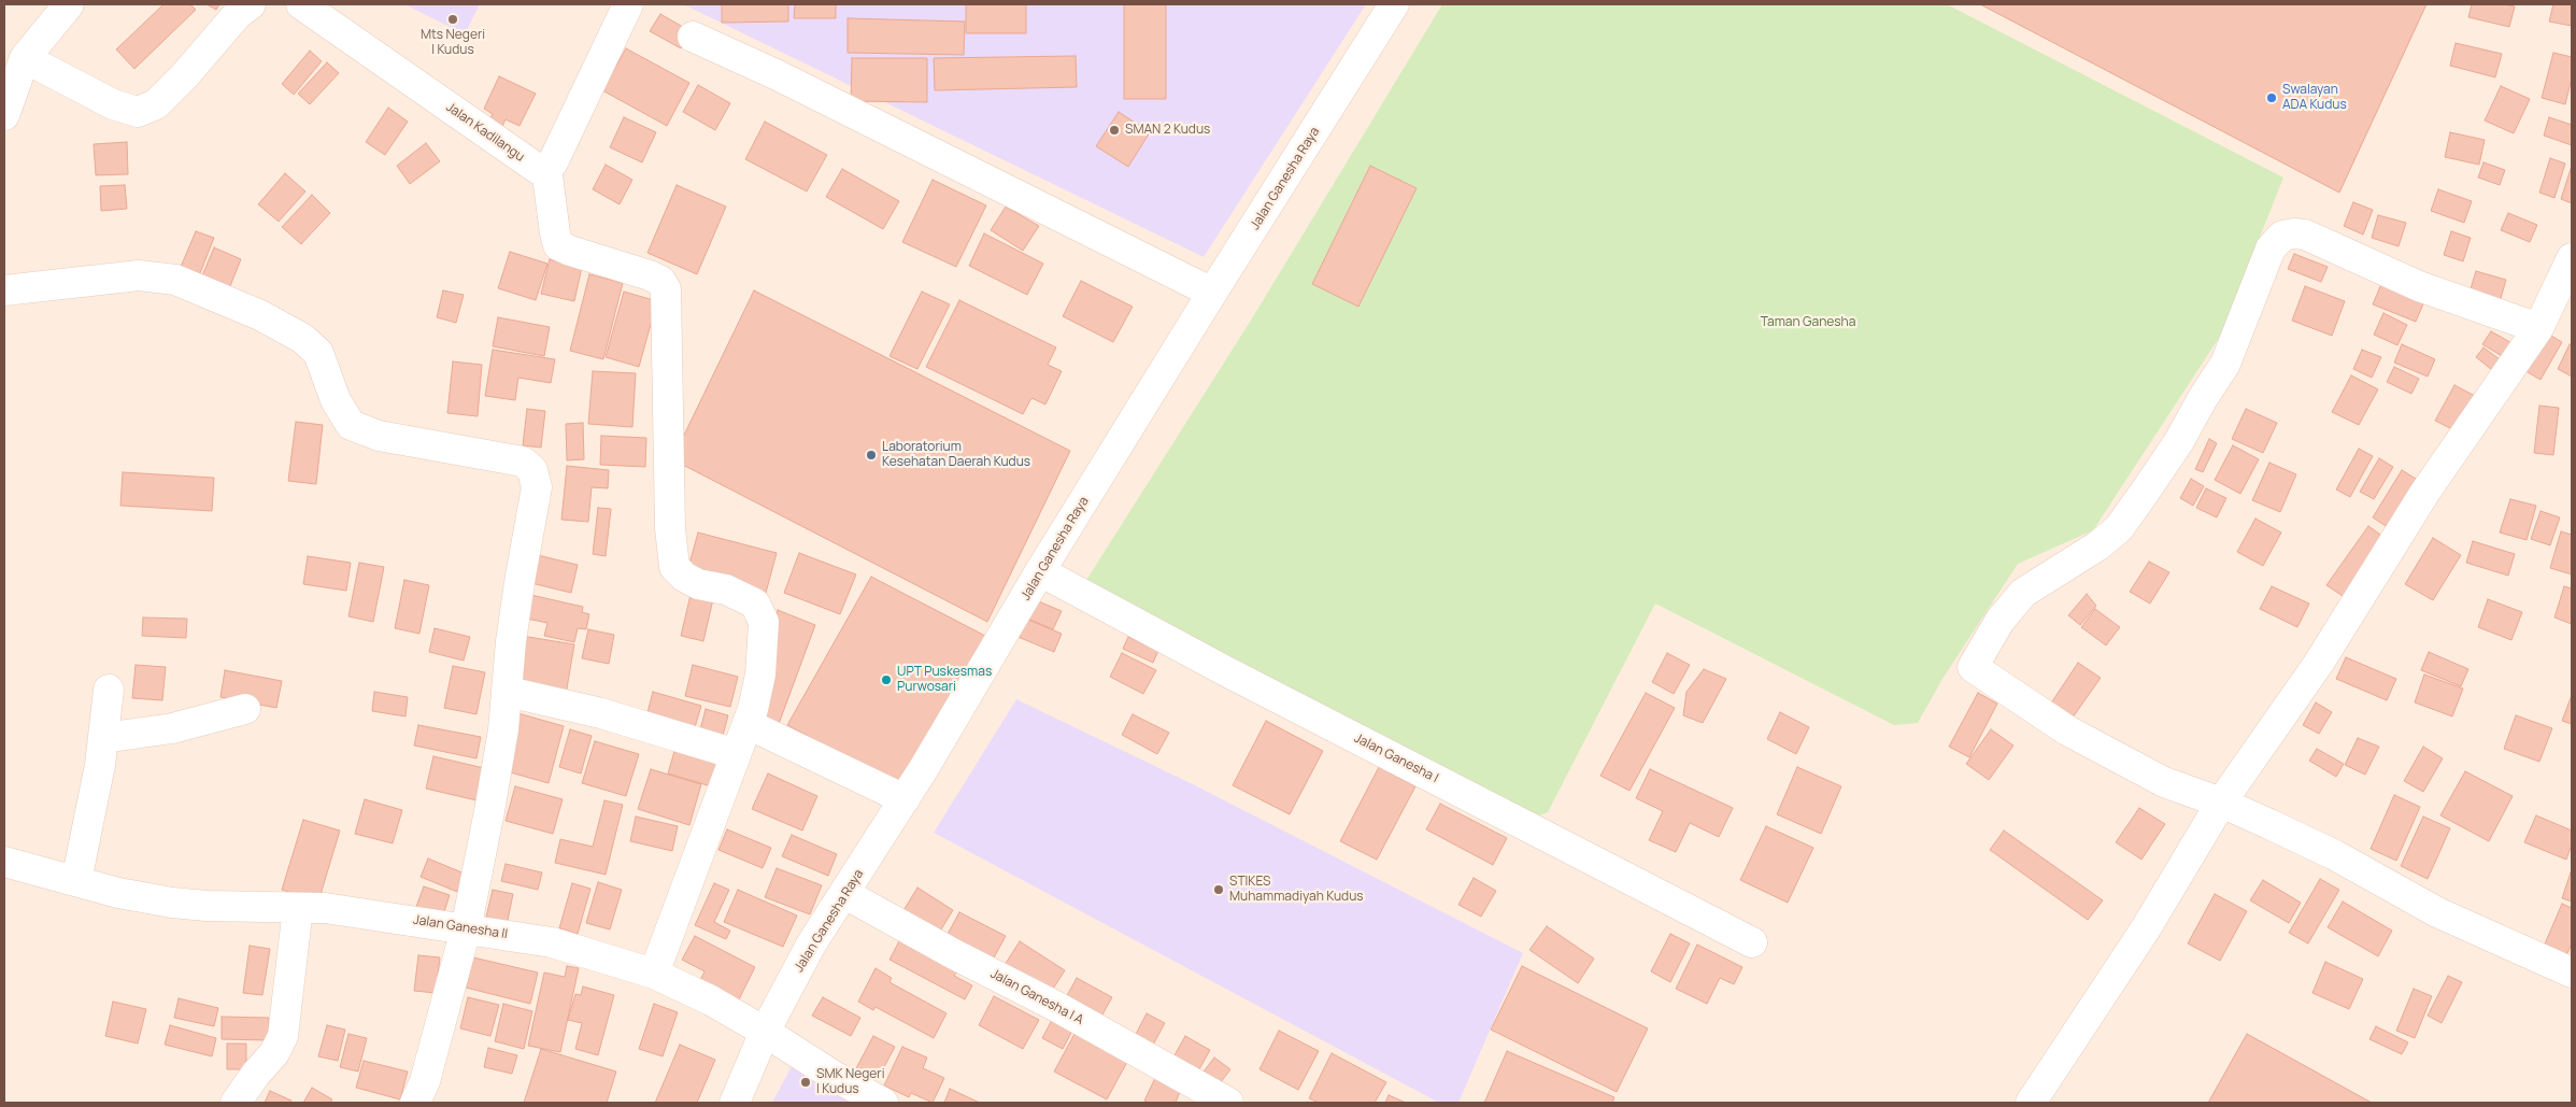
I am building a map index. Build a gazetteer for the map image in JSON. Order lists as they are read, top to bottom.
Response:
{
  "streets": {
    "street": [
      "Jalan Kadilangu",
      "Jalan Ganesha Raya",
      "Jalan Ganesha I",
      "Jalan Ganesha II",
      "Jalan Ganesha I A"
    ]
  },
  "crossings": [
    ["Jalan Ganesha Raya", "Jalan Ganesha I"],
    ["Jalan Ganesha Raya", "Jalan Ganesha II"],
    ["Jalan Ganesha Raya", "Jalan Ganesha I A"]
  ],
  "parks": ["Taman Ganesha"],
  "places": [
    "Mts Negeri I Kudus",
    "Swalayan ADA Kudus",
    "SMAN 2 Kudus",
    "Laboratorium Kesehatan Daerah Kudus",
    "UPT Puskesmas Purwosari",
    "STIKES Muhammadiyah Kudus",
    "SMK Negeri I Kudus"
  ]
}
